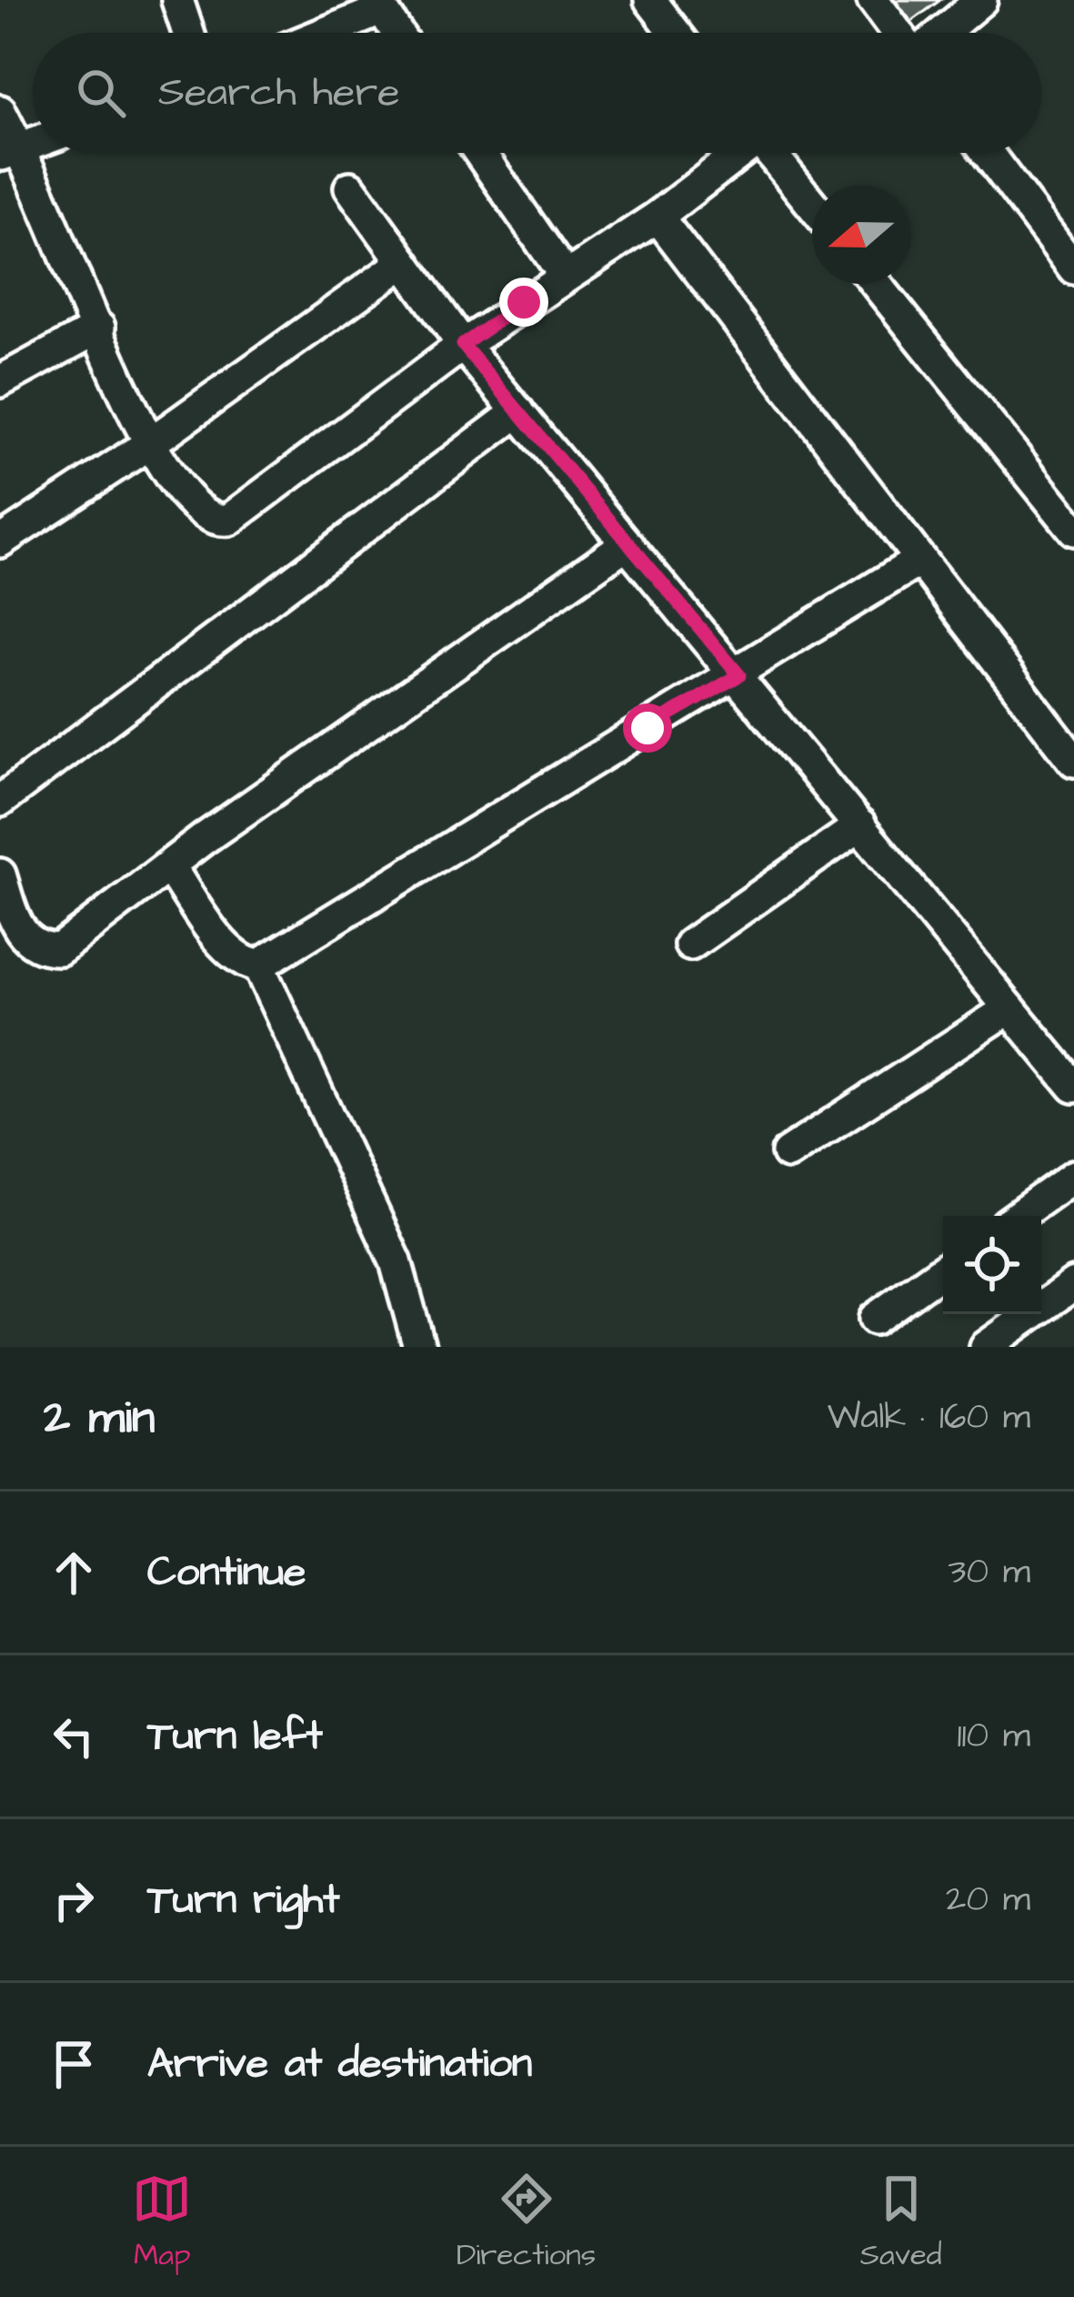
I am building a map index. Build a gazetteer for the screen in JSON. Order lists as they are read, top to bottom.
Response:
{
  "north": "left",
  "page": {
    "search": "Search here",
    "heading": ["2 min", "Walk · 160 m"],
    "list": [
      ["Continue", "30 m"],
      ["Turn left", "110 m"],
      ["Turn right", "20 m"],
      "Arrive at destination"
    ],
    "nav": ["Map", "Directions", "Saved"]
  }
}
